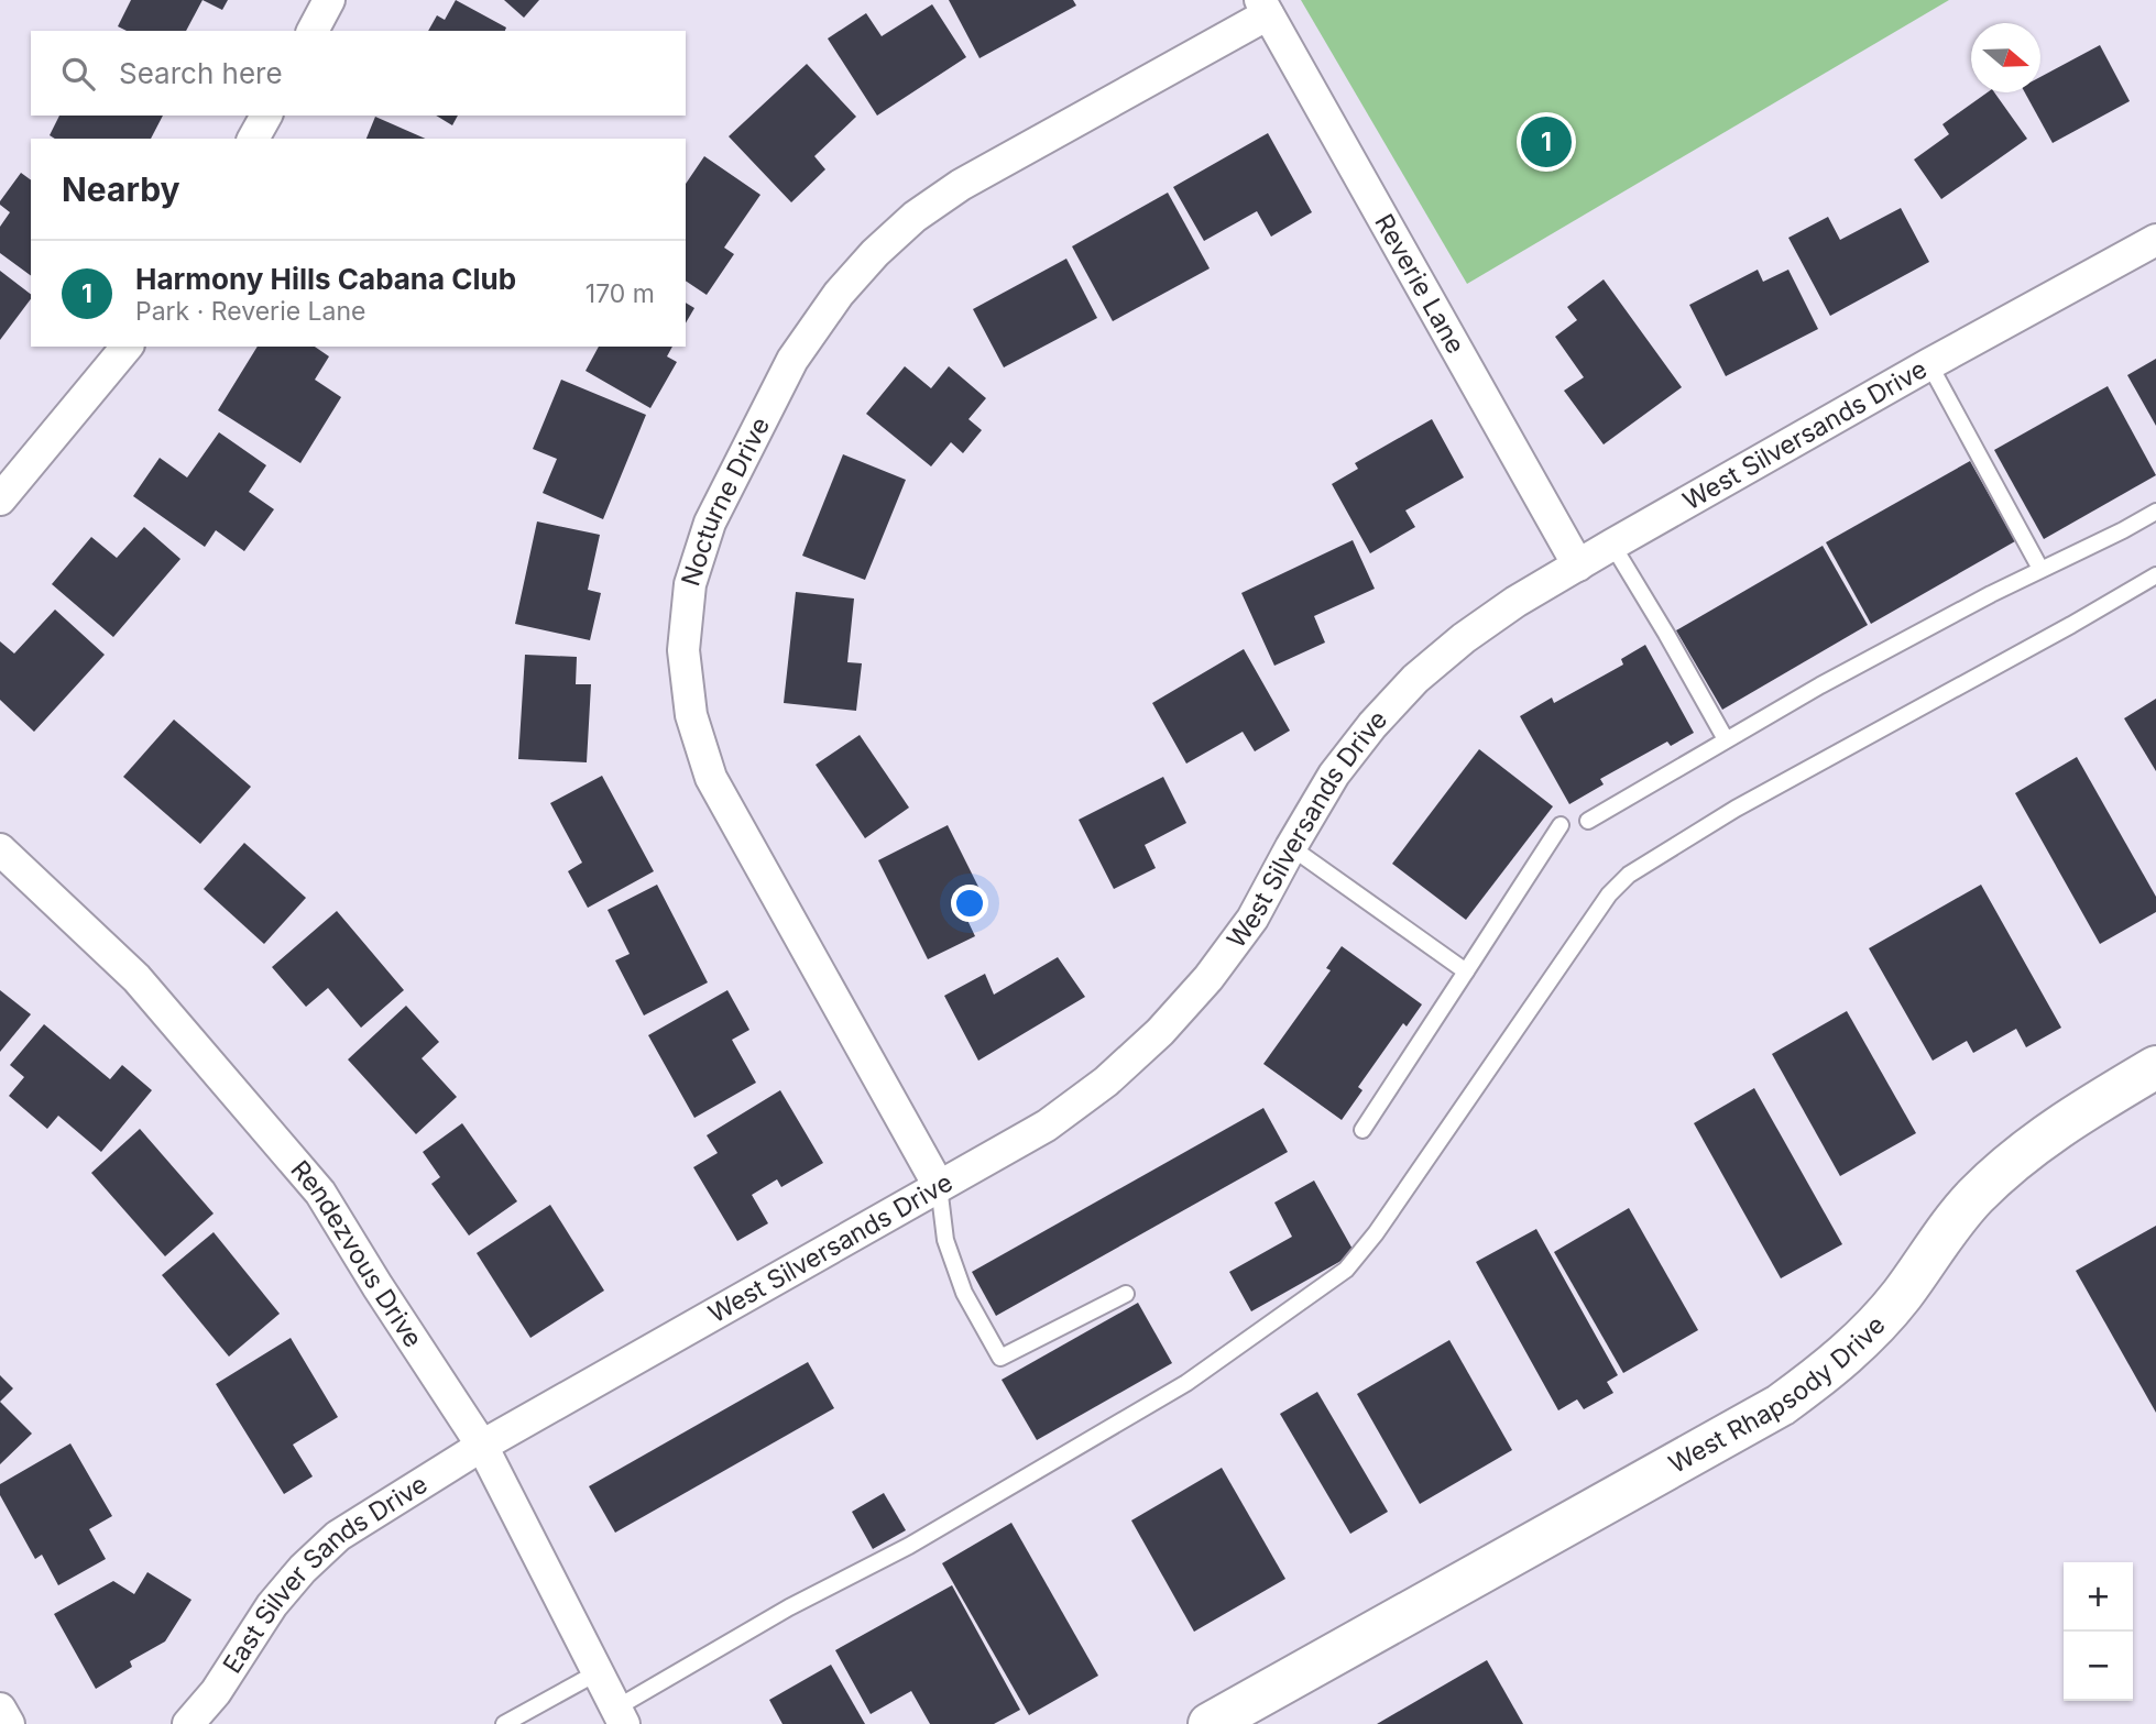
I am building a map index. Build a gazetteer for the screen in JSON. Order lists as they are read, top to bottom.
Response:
{
  "streets": {
    "street": [
      "Reverie Lane",
      "West Silversands Drive",
      "Nocturne Drive",
      "Rendezvous Drive",
      "West Rhapsody Drive",
      "East Silver Sands Drive"
    ]
  },
  "crossings": [
    ["Reverie Lane", "West Silversands Drive"],
    ["Reverie Lane", "Nocturne Drive"],
    ["West Silversands Drive", "Nocturne Drive"],
    ["West Silversands Drive", "Rendezvous Drive"],
    ["West Silversands Drive", "East Silver Sands Drive"],
    ["Rendezvous Drive", "East Silver Sands Drive"]
  ],
  "north": "right",
  "page": {
    "search": "Search here",
    "pins": "1",
    "heading": "Nearby",
    "list": [
      {
        "mark": "1",
        "name": "Harmony Hills Cabana Club",
        "note": "Park · Reverie Lane",
        "value": "170 m"
      }
    ],
    "map_buttons": ["+", "−"]
  }
}
